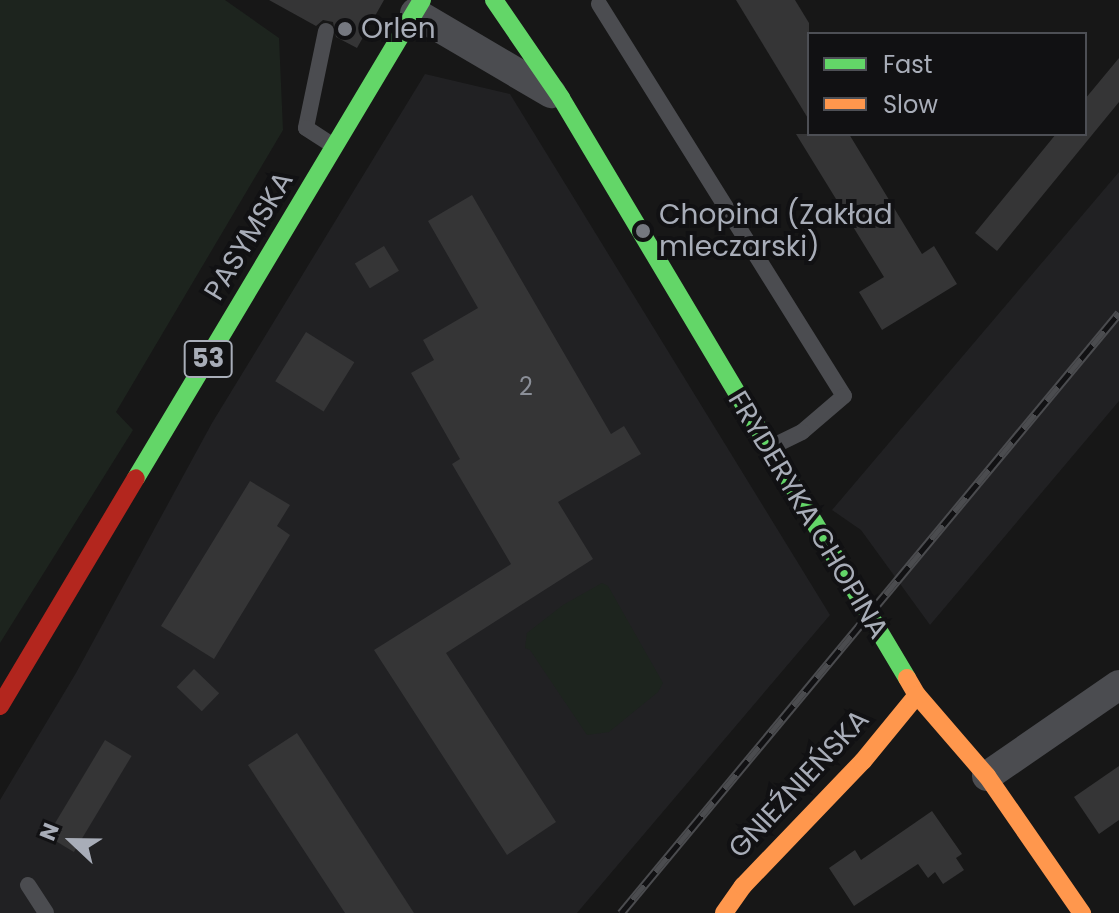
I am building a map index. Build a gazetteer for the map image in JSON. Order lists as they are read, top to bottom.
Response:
{
  "streets": {
    "street": [
      "PASYMSKA",
      "53",
      "FRYDERYKA CHOPINA",
      "GNIEŹNIEŃSKA"
    ]
  },
  "crossings": [
    ["PASYMSKA", "FRYDERYKA CHOPINA"],
    ["FRYDERYKA CHOPINA", "GNIEŹNIEŃSKA"]
  ],
  "places": ["Orlen", "Chopina (Zakład mleczarski)"],
  "house_numbers": ["2"],
  "legend": ["Fast", "Slow"],
  "north": "left"
}
